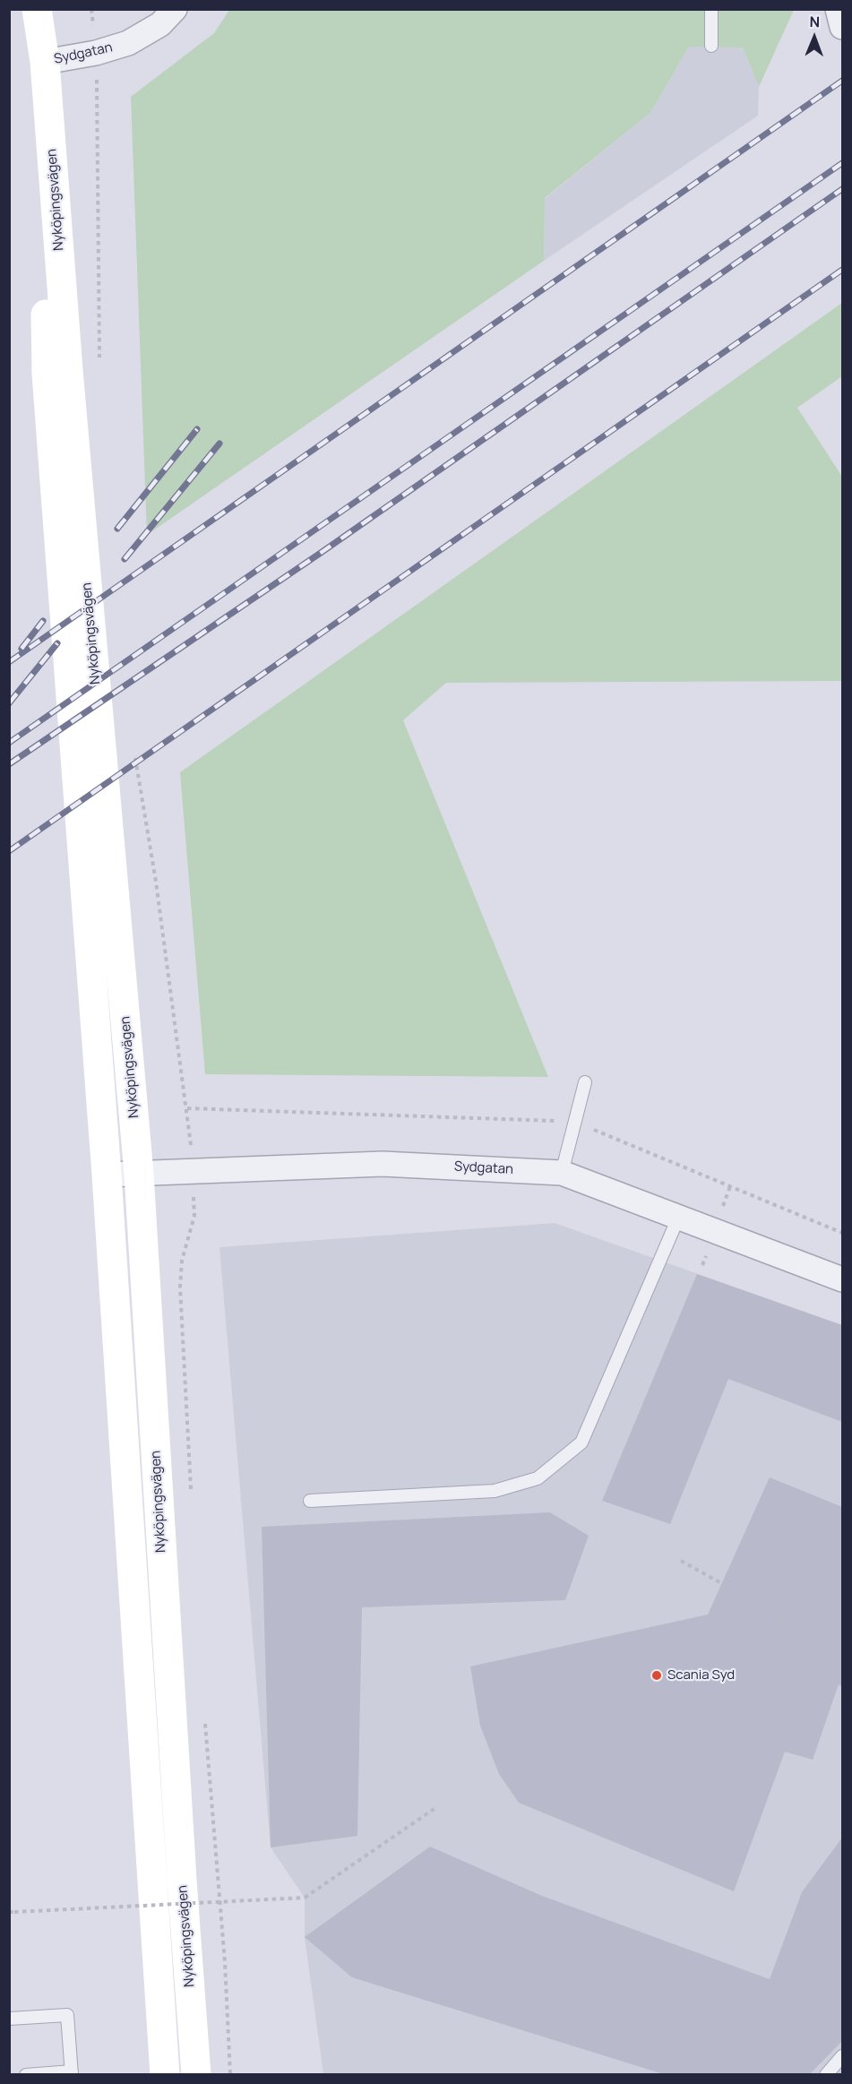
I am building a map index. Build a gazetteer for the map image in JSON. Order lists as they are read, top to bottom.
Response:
{
  "streets": {
    "main road": ["Nyköpingsvägen"],
    "street": ["Sydgatan"]
  },
  "crossings": [
    ["Sydgatan", "Nyköpingsvägen"]
  ],
  "places": ["Scania Syd"],
  "north": "top"
}
